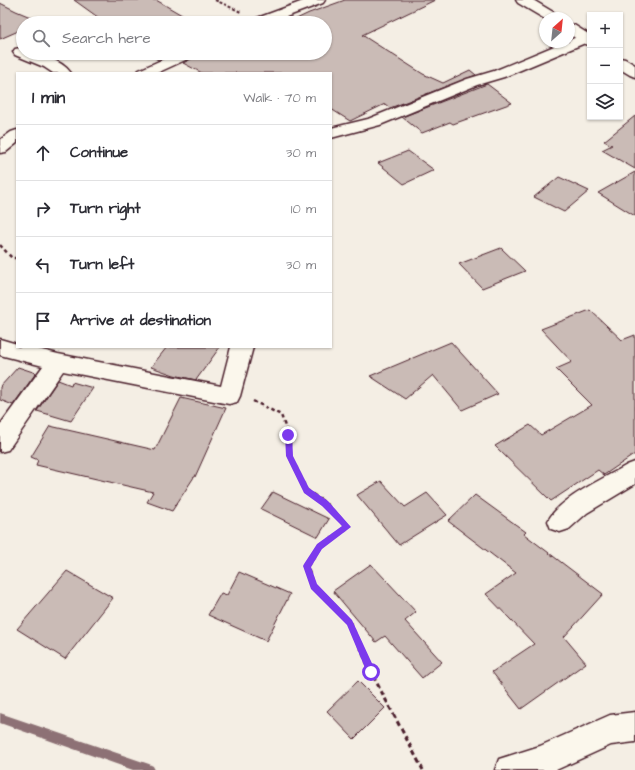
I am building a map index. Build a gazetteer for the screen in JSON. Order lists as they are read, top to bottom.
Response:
{
  "north": "top right",
  "page": {
    "map_buttons": ["+", "−"],
    "search": "Search here",
    "heading": ["1 min", "Walk · 70 m"],
    "list": [
      ["Continue", "30 m"],
      ["Turn right", "10 m"],
      ["Turn left", "30 m"],
      "Arrive at destination"
    ]
  }
}
